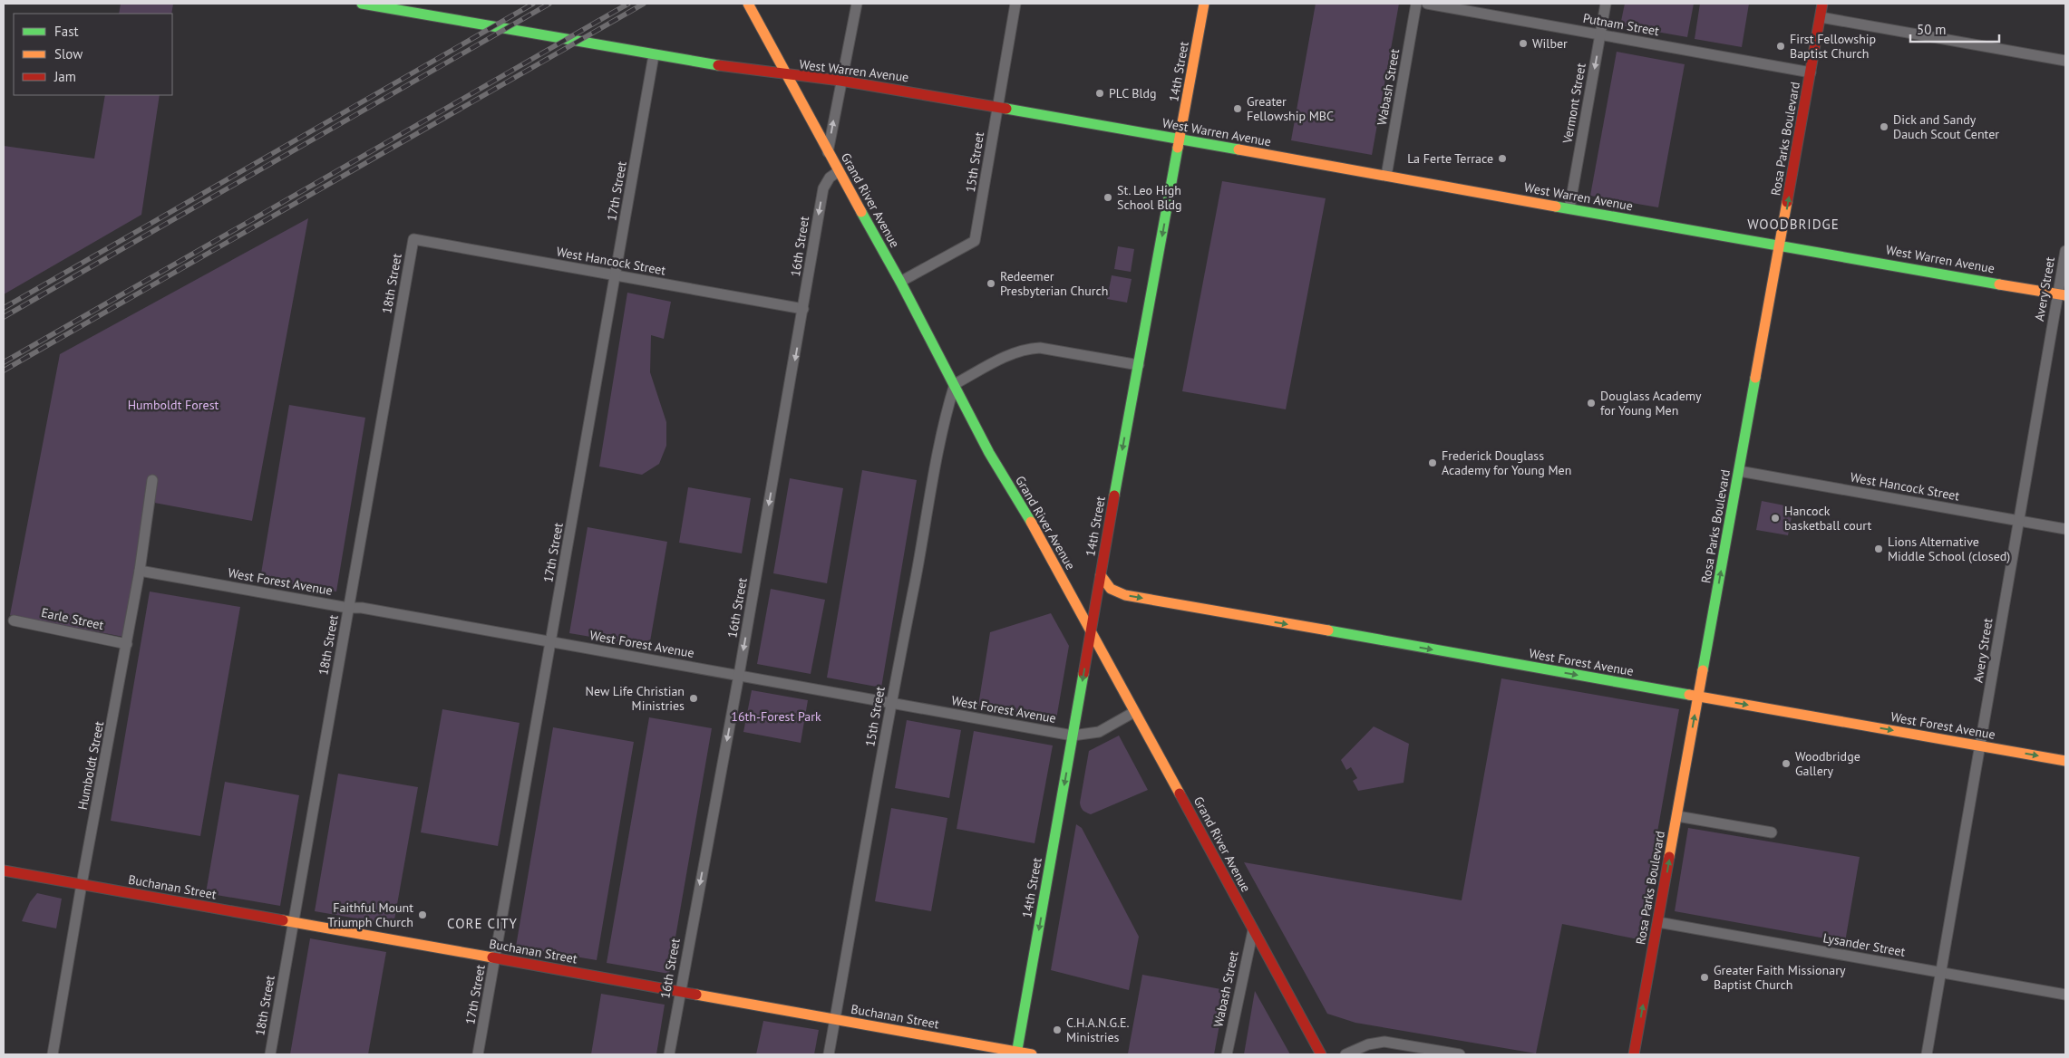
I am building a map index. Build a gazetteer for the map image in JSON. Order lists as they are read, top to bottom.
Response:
{
  "streets": {
    "street": [
      "Putnam Street",
      "West Warren Avenue",
      "14th Street",
      "Wabash Street",
      "Vermont Street",
      "Rosa Parks Boulevard",
      "15th Street",
      "17th Street",
      "Grand River Avenue",
      "16th Street",
      "West Hancock Street",
      "18th Street",
      "Avery Street",
      "West Forest Avenue",
      "Earle Street",
      "Humboldt Street",
      "Buchanan Street",
      "Lysander Street"
    ]
  },
  "crossings": [
    ["Putnam Street", "Vermont Street"],
    ["Putnam Street", "Rosa Parks Boulevard"],
    ["West Warren Avenue", "14th Street"],
    ["West Warren Avenue", "Wabash Street"],
    ["West Warren Avenue", "Vermont Street"],
    ["West Warren Avenue", "Rosa Parks Boulevard"],
    ["West Warren Avenue", "15th Street"],
    ["West Warren Avenue", "17th Street"],
    ["West Warren Avenue", "Grand River Avenue"],
    ["West Warren Avenue", "Avery Street"],
    ["14th Street", "Grand River Avenue"],
    ["14th Street", "West Forest Avenue"],
    ["14th Street", "Buchanan Street"],
    ["Wabash Street", "Grand River Avenue"],
    ["Rosa Parks Boulevard", "West Hancock Street"],
    ["Rosa Parks Boulevard", "West Forest Avenue"],
    ["Rosa Parks Boulevard", "Lysander Street"],
    ["15th Street", "Grand River Avenue"],
    ["15th Street", "West Forest Avenue"],
    ["15th Street", "Buchanan Street"],
    ["17th Street", "West Hancock Street"],
    ["17th Street", "West Forest Avenue"],
    ["17th Street", "Buchanan Street"],
    ["Grand River Avenue", "16th Street"],
    ["Grand River Avenue", "West Forest Avenue"],
    ["16th Street", "West Hancock Street"],
    ["16th Street", "West Forest Avenue"],
    ["16th Street", "Buchanan Street"],
    ["West Hancock Street", "18th Street"],
    ["West Hancock Street", "Avery Street"],
    ["18th Street", "West Forest Avenue"],
    ["18th Street", "Buchanan Street"],
    ["Avery Street", "West Forest Avenue"],
    ["Avery Street", "Lysander Street"],
    ["West Forest Avenue", "Humboldt Street"],
    ["Earle Street", "Humboldt Street"],
    ["Humboldt Street", "Buchanan Street"]
  ],
  "one_way": [
    "14th Street",
    "Vermont Street",
    "Rosa Parks Boulevard",
    "16th Street",
    "West Forest Avenue"
  ],
  "districts": ["WOODBRIDGE", "CORE CITY"],
  "parks": ["Humboldt Forest", "16th-Forest Park"],
  "places": [
    "Wilber",
    "First Fellowship Baptist Church",
    "PLC Bldg",
    "Greater Fellowship MBC",
    "Dick and Sandy Dauch Scout Center",
    "La Ferte Terrace",
    "St. Leo High School Bldg",
    "Redeemer Presbyterian Church",
    "Douglass Academy for Young Men",
    "Frederick Douglass Academy for Young Men",
    "Hancock basketball court",
    "Lions Alternative Middle School (closed)",
    "New Life Christian Ministries",
    "Woodbridge Gallery",
    "Faithful Mount Triumph Church",
    "Greater Faith Missionary Baptist Church",
    "C.H.A.N.G.E. Ministries"
  ],
  "legend": ["Fast", "Slow", "Jam"],
  "scale_bar": "50 m"
}
